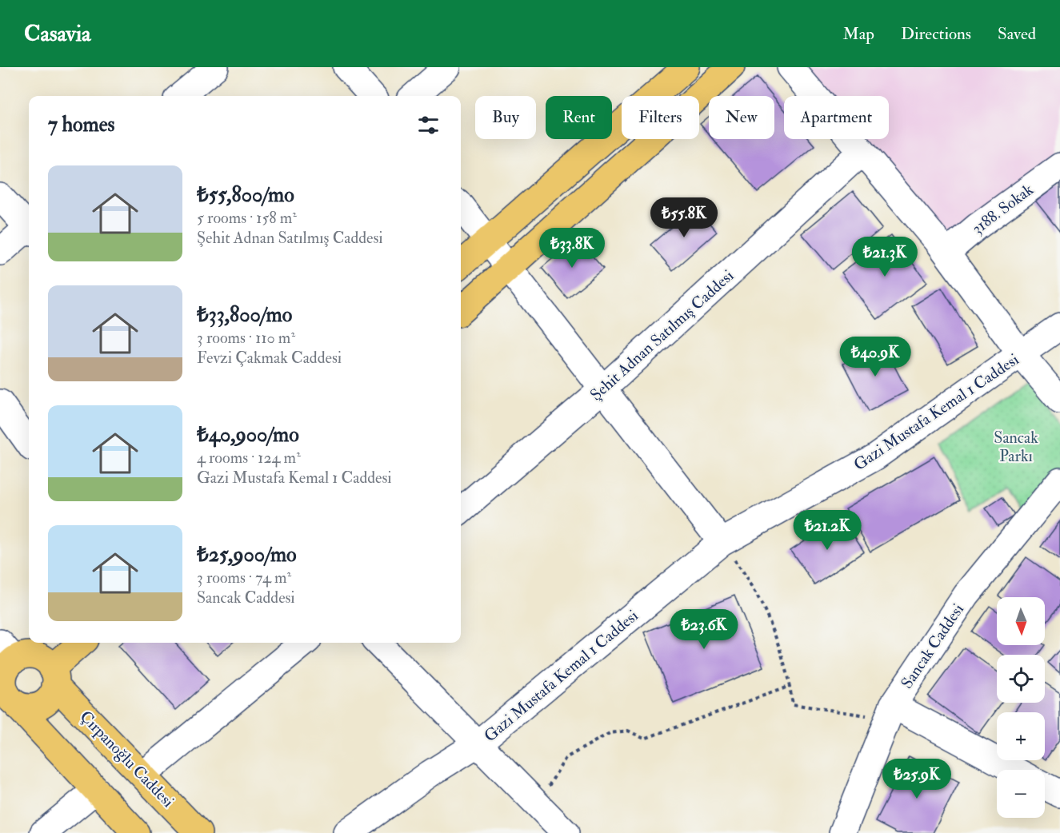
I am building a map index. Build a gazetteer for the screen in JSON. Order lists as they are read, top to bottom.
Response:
{
  "streets": {
    "main road": ["Çırpanoğlu Caddesi"],
    "street": [
      "3188. Sokak",
      "Şehit Adnan Satılmış Caddesi",
      "Gazi Mustafa Kemal 1 Caddesi",
      "Sancak Caddesi"
    ]
  },
  "parks": ["Sancak Parkı"],
  "north": "bottom",
  "page": {
    "header": "Casavia",
    "nav": ["Map", "Directions", "Saved"],
    "chip": [
      "Buy",
      "Rent",
      "Filters",
      "New",
      "Apartment"
    ],
    "heading": "7 homes",
    "list": [
      {
        "name": "₺55,800/mo",
        "note": "5 rooms · 158 m² · Şehit Adnan Satılmış Caddesi"
      },
      {
        "name": "₺33,800/mo",
        "note": "3 rooms · 110 m² · Fevzi Çakmak Caddesi"
      },
      {
        "name": "₺40,900/mo",
        "note": "4 rooms · 124 m² · Gazi Mustafa Kemal 1 Caddesi"
      },
      {
        "name": "₺25,900/mo",
        "note": "3 rooms · 74 m² · Sancak Caddesi"
      }
    ],
    "price": [
      "₺55.8K",
      "₺33.8K",
      "₺21.3K",
      "₺40.9K",
      "₺21.2K",
      "₺23.6K",
      "₺25.9K"
    ],
    "map_buttons": ["+", "−"]
  }
}
